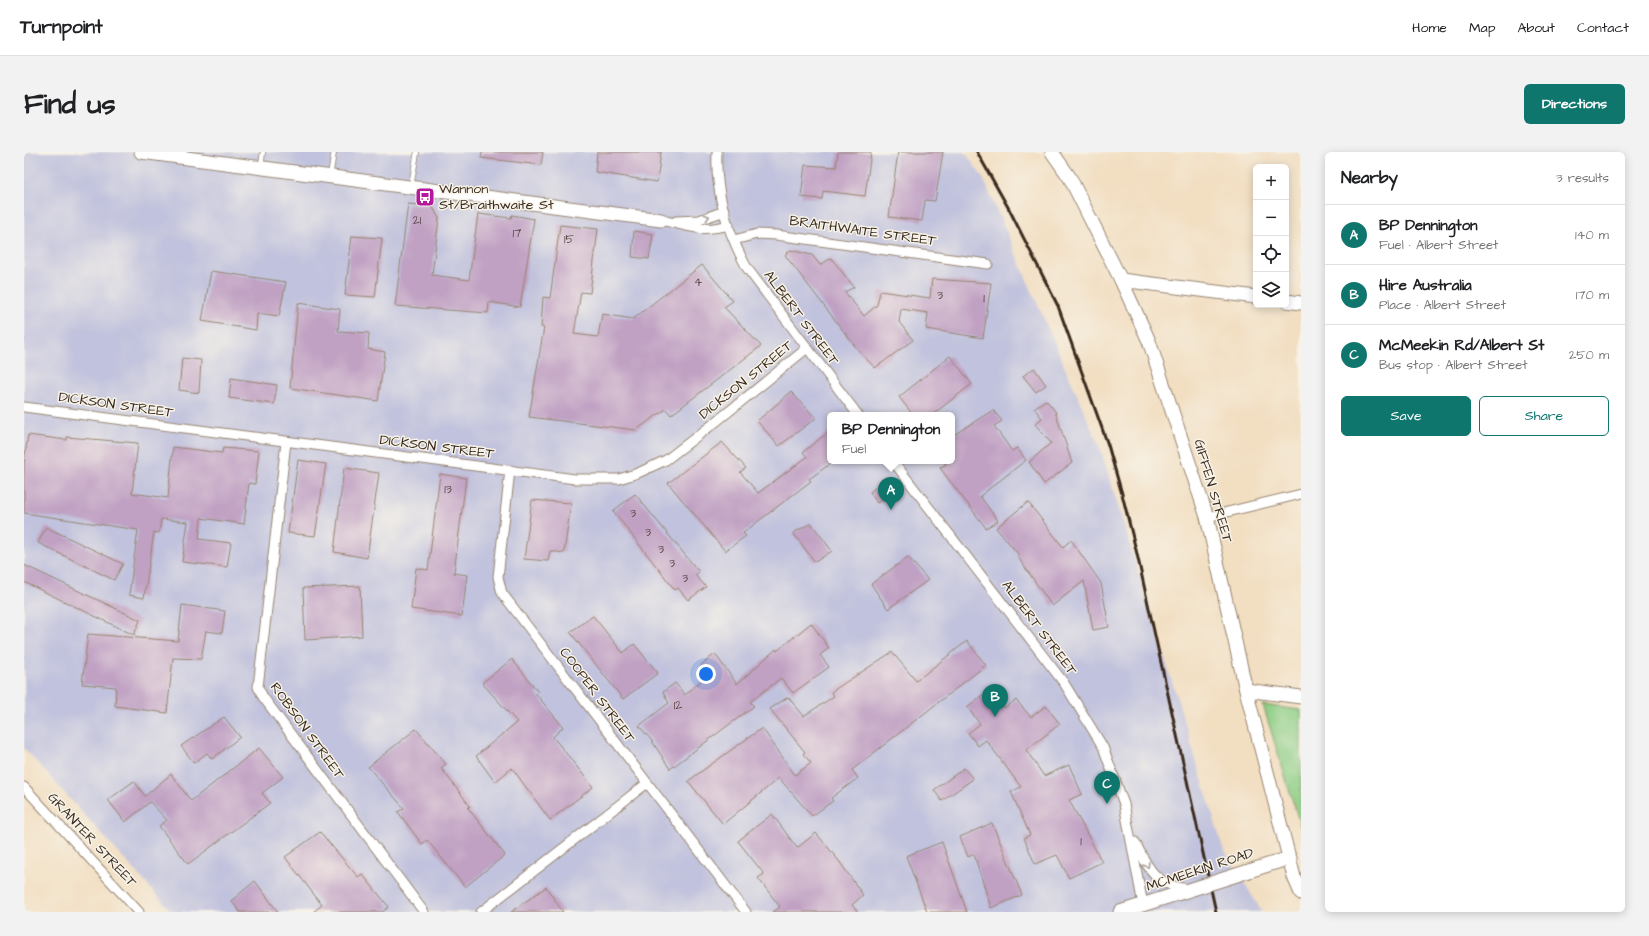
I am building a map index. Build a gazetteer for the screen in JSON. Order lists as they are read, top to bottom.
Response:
{
  "streets": {
    "street": [
      "BRAITHWAITE STREET",
      "ALBERT STREET",
      "DICKSON STREET",
      "GIFFEN STREET",
      "COOPER STREET",
      "ROBSON STREET",
      "GRANTER STREET",
      "MCMEEKIN ROAD"
    ]
  },
  "crossings": [
    ["BRAITHWAITE STREET", "ALBERT STREET"],
    ["ALBERT STREET", "DICKSON STREET"],
    ["ALBERT STREET", "MCMEEKIN ROAD"],
    ["DICKSON STREET", "COOPER STREET"],
    ["DICKSON STREET", "ROBSON STREET"],
    ["GIFFEN STREET", "MCMEEKIN ROAD"]
  ],
  "places": {
    "bus stop": ["Wannon St/Braithwaite St"]
  },
  "house_numbers": [
    "21",
    "17",
    "15",
    "4",
    "3",
    "1",
    "13",
    "3",
    "3",
    "3",
    "3",
    "3",
    "12",
    "1"
  ],
  "page": {
    "header": "Turnpoint",
    "nav": [
      "Home",
      "Map",
      "About",
      "Contact"
    ],
    "buttons": [
      "Directions",
      ["Save", "Share"]
    ],
    "title": "Find us",
    "heading": ["Nearby", "3 results"],
    "map_buttons": ["+", "−"],
    "list": [
      {
        "mark": "A",
        "name": "BP Dennington",
        "note": "Fuel · Albert Street",
        "value": "140 m"
      },
      {
        "mark": "B",
        "name": "Hire Australia",
        "note": "Place · Albert Street",
        "value": "170 m"
      },
      {
        "mark": "C",
        "name": "McMeekin Rd/Albert St",
        "note": "Bus stop · Albert Street",
        "value": "250 m"
      }
    ],
    "popup": ["BP Dennington", "Fuel"],
    "pins": ["A", "B", "C"]
  }
}
